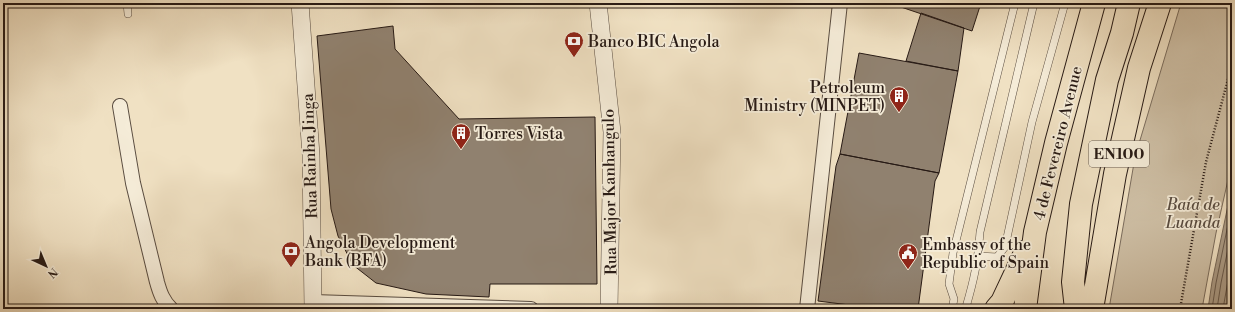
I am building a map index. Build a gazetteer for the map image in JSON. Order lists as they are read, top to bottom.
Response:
{
  "streets": {
    "main road": ["4 de Fevereiro Avenue", "EN100"],
    "street": ["Rua Rainha Jinga", "Rua Major Kanhangulo"]
  },
  "parks": ["Baía de Luanda"],
  "places": {
    "bank": ["Banco BIC Angola", "Angola Development Bank (BFA)"],
    "building": ["Petroleum Ministry (MINPET)", "Torres Vista"],
    "public building": ["Embassy of the Republic of Spain"]
  },
  "north": "bottom right"
}
